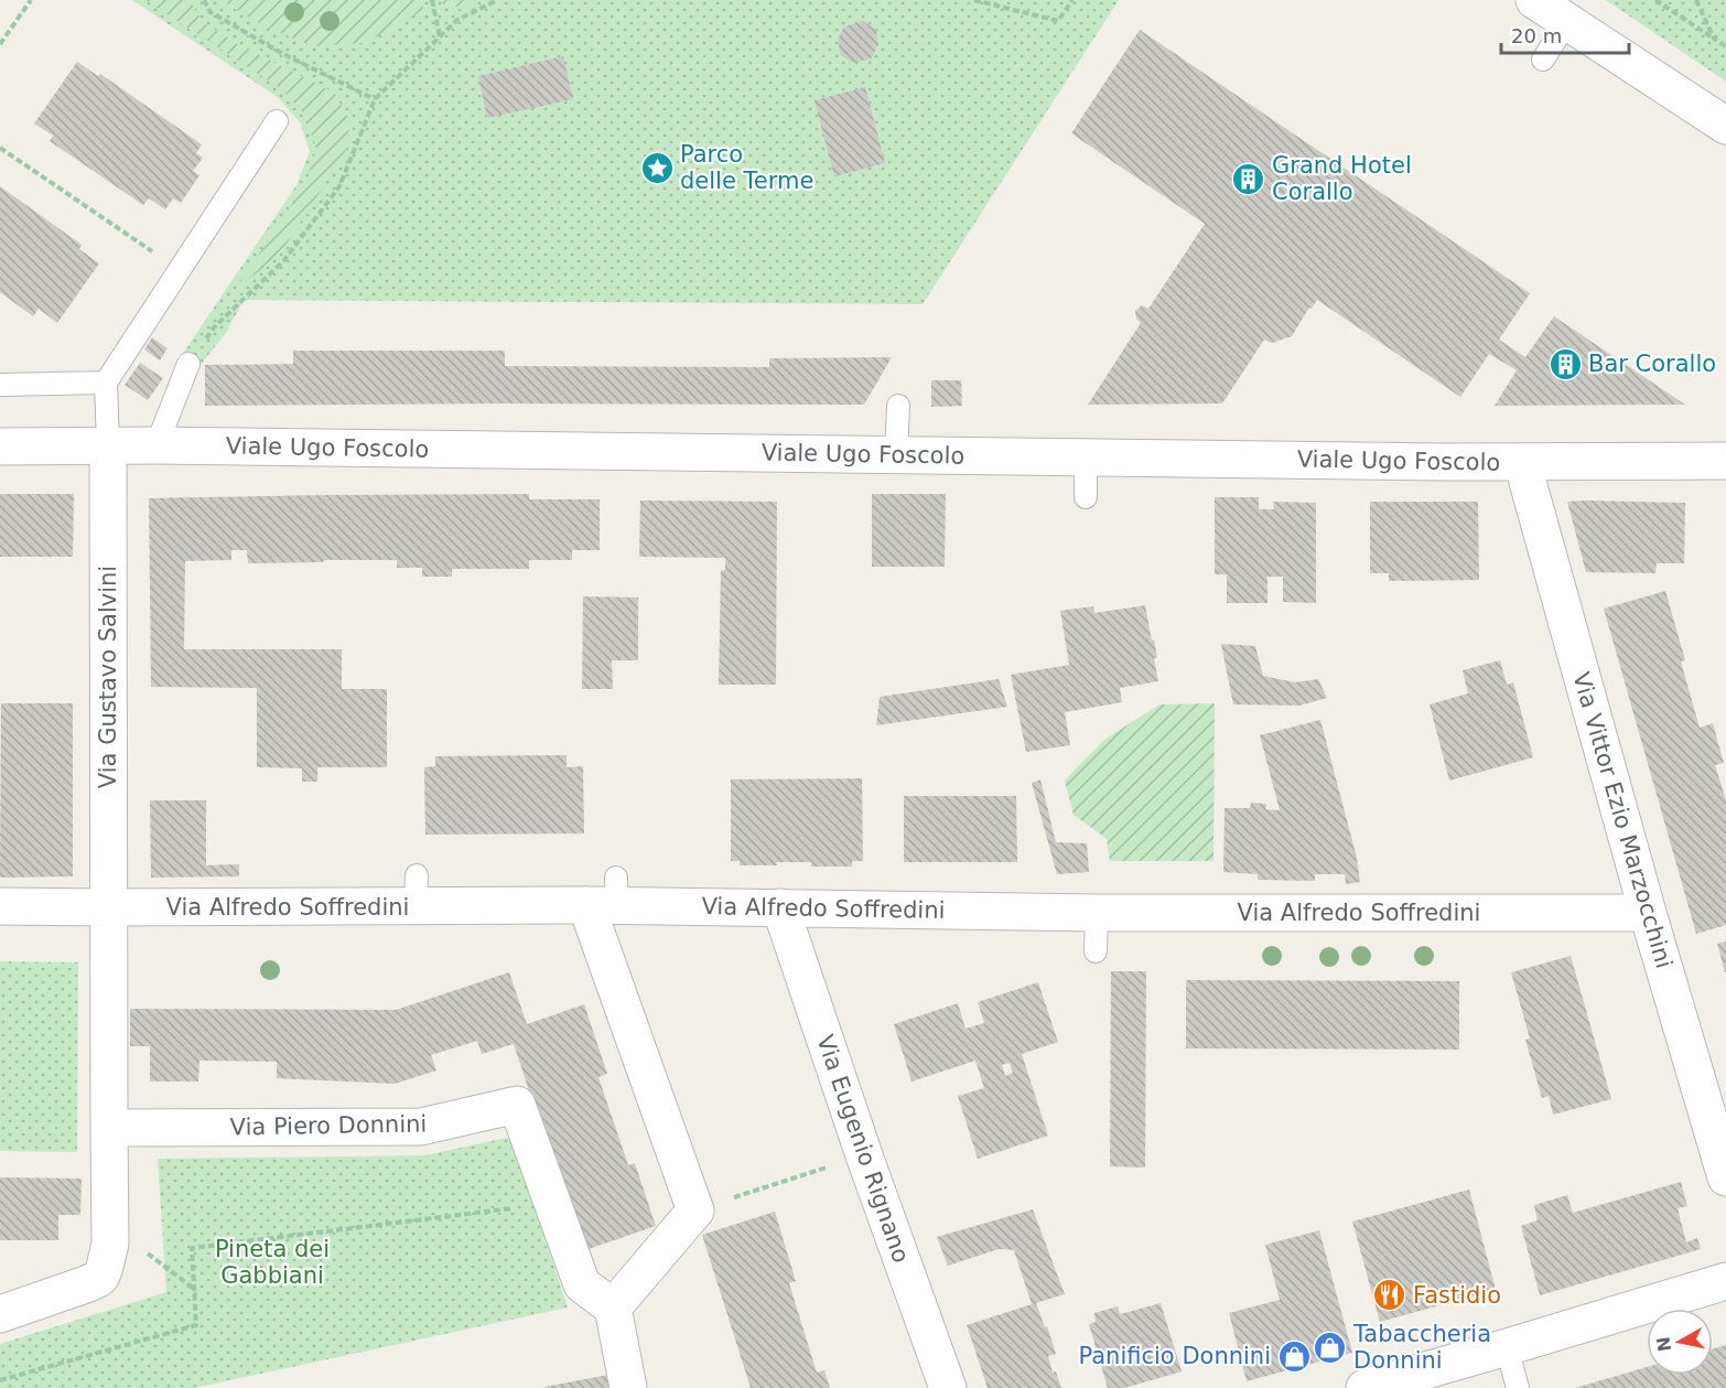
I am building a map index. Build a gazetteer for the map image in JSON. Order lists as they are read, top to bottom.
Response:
{
  "streets": {
    "street": [
      "Viale Ugo Foscolo",
      "Via Gustavo Salvini",
      "Via Vittor Ezio Marzocchini",
      "Via Alfredo Soffredini",
      "Via Piero Donnini",
      "Via Eugenio Rignano"
    ]
  },
  "crossings": [
    ["Viale Ugo Foscolo", "Via Gustavo Salvini"],
    ["Viale Ugo Foscolo", "Via Vittor Ezio Marzocchini"],
    ["Via Gustavo Salvini", "Via Alfredo Soffredini"],
    ["Via Gustavo Salvini", "Via Piero Donnini"],
    ["Via Vittor Ezio Marzocchini", "Via Alfredo Soffredini"],
    ["Via Alfredo Soffredini", "Via Eugenio Rignano"]
  ],
  "parks": ["Pineta dei Gabbiani"],
  "places": {
    "place": ["Parco delle Terme"],
    "building": ["Grand Hotel Corallo", "Bar Corallo"],
    "restaurant": ["Fastidio"],
    "shop": ["Tabaccheria Donnini", "Panificio Donnini"]
  },
  "scale_bar": "20 m",
  "north": "left"
}
